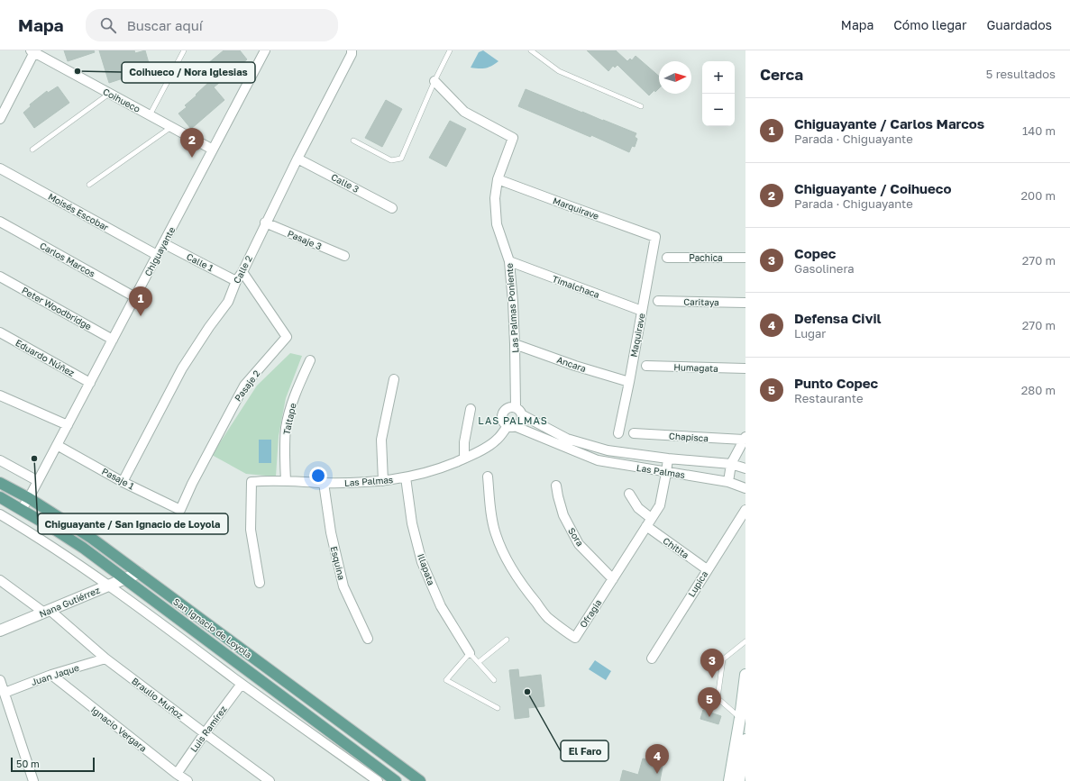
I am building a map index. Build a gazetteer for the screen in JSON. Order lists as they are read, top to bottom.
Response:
{
  "streets": {
    "main road": ["Nana Gutiérrez", "San Ignacio de Loyola"],
    "street": [
      "Coihueco",
      "Calle 3",
      "Marquirave",
      "Moisés Escobar",
      "Pasaje 3",
      "Chiguayante",
      "Pachica",
      "Carlos Marcos",
      "Calle 1",
      "Calle 2",
      "Timalchaca",
      "Caritaya",
      "Peter Woodbridge",
      "Las Palmas Poniente",
      "Maquirave",
      "Eduardo Núñez",
      "Ancara",
      "Humagata",
      "Pasaje 2",
      "Taltape",
      "Chapisca",
      "Las Palmas",
      "Pasaje 1",
      "Sora",
      "Chitita",
      "Esquina",
      "Illapata",
      "Lupica",
      "Ofragia",
      "Juan Jaque",
      "Braulio Muñoz",
      "Ignacio Vergara",
      "Luis Ramírez"
    ]
  },
  "crossings": [
    ["Coihueco", "Chiguayante"],
    ["Calle 3", "Calle 2"],
    ["Marquirave", "Las Palmas Poniente"],
    ["Marquirave", "Maquirave"],
    ["Moisés Escobar", "Chiguayante"],
    ["Pasaje 3", "Calle 2"],
    ["Chiguayante", "Carlos Marcos"],
    ["Chiguayante", "Calle 1"],
    ["Chiguayante", "Peter Woodbridge"],
    ["Chiguayante", "Eduardo Núñez"],
    ["Chiguayante", "Pasaje 1"],
    ["Chiguayante", "San Ignacio de Loyola"],
    ["Calle 1", "Calle 2"],
    ["Calle 2", "Pasaje 2"],
    ["Calle 2", "Pasaje 1"],
    ["Timalchaca", "Las Palmas Poniente"],
    ["Timalchaca", "Maquirave"],
    ["Las Palmas Poniente", "Ancara"],
    ["Las Palmas Poniente", "Las Palmas"],
    ["Maquirave", "Ancara"],
    ["Pasaje 2", "Pasaje 1"],
    ["Taltape", "Las Palmas"],
    ["Las Palmas", "Esquina"],
    ["Las Palmas", "Illapata"],
    ["Las Palmas", "Ofragia"],
    ["Sora", "Ofragia"],
    ["Chitita", "Lupica"],
    ["Chitita", "Ofragia"],
    ["Nana Gutiérrez", "San Ignacio de Loyola"],
    ["Nana Gutiérrez", "Braulio Muñoz"],
    ["Juan Jaque", "Braulio Muñoz"],
    ["Juan Jaque", "Ignacio Vergara"],
    ["Braulio Muñoz", "Luis Ramírez"],
    ["Ignacio Vergara", "Luis Ramírez"]
  ],
  "districts": ["LAS PALMAS"],
  "places": ["Coihueco / Nora Iglesias", "Chiguayante / San Ignacio de Loyola", "El Faro"],
  "scale_bar": "50 m",
  "north": "right",
  "page": {
    "header": "Mapa",
    "search": "Buscar aquí",
    "nav": ["Mapa", "Cómo llegar", "Guardados"],
    "heading": ["Cerca", "5 resultados"],
    "map_buttons": ["+", "−"],
    "list": [
      {
        "mark": "1",
        "name": "Chiguayante / Carlos Marcos",
        "note": "Parada · Chiguayante",
        "value": "140 m"
      },
      {
        "mark": "2",
        "name": "Chiguayante / Coihueco",
        "note": "Parada · Chiguayante",
        "value": "200 m"
      },
      {
        "mark": "3",
        "name": "Copec",
        "note": "Gasolinera",
        "value": "270 m"
      },
      {
        "mark": "4",
        "name": "Defensa Civil",
        "note": "Lugar",
        "value": "270 m"
      },
      {
        "mark": "5",
        "name": "Punto Copec",
        "note": "Restaurante",
        "value": "280 m"
      }
    ],
    "pins": [
      "2",
      "1",
      "3",
      "5",
      "4"
    ],
    "scale": "50 m"
  }
}
